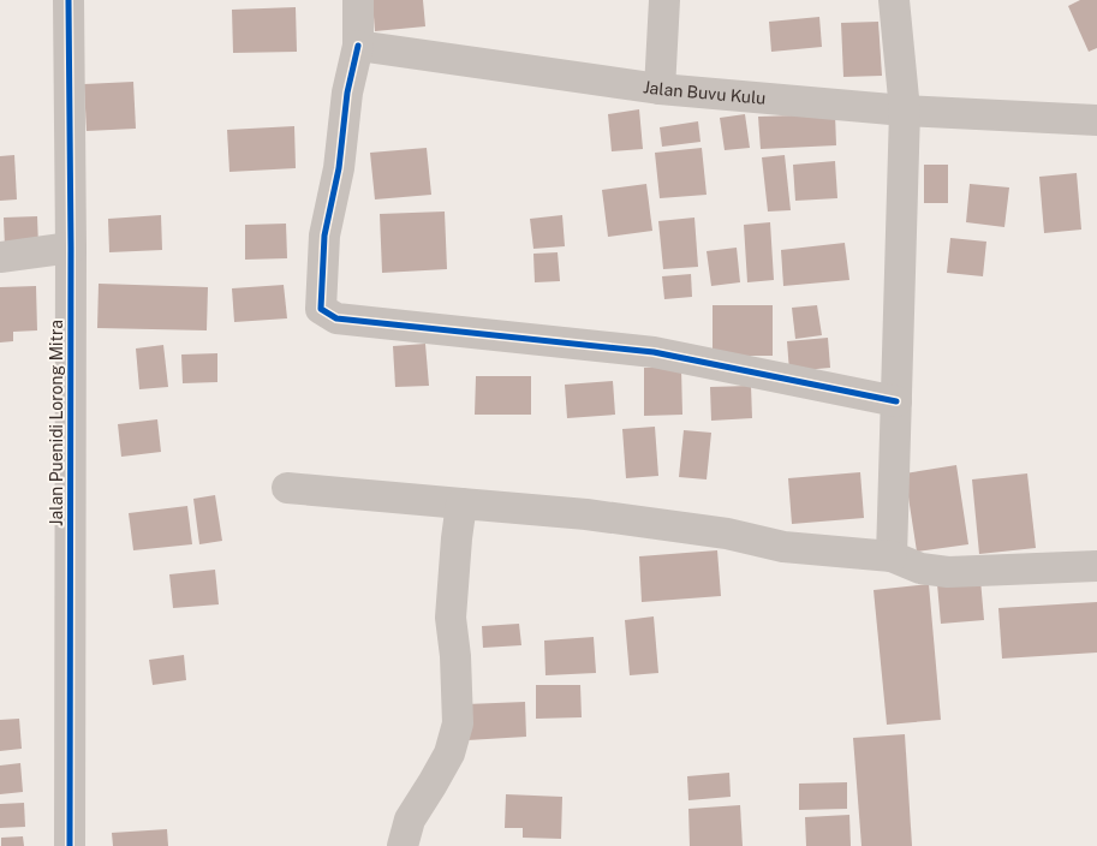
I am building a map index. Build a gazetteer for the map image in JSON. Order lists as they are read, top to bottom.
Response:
{
  "streets": {
    "street": ["Jalan Buvu Kulu", "Jalan Puenidi Lorong Mitra"]
  }
}
